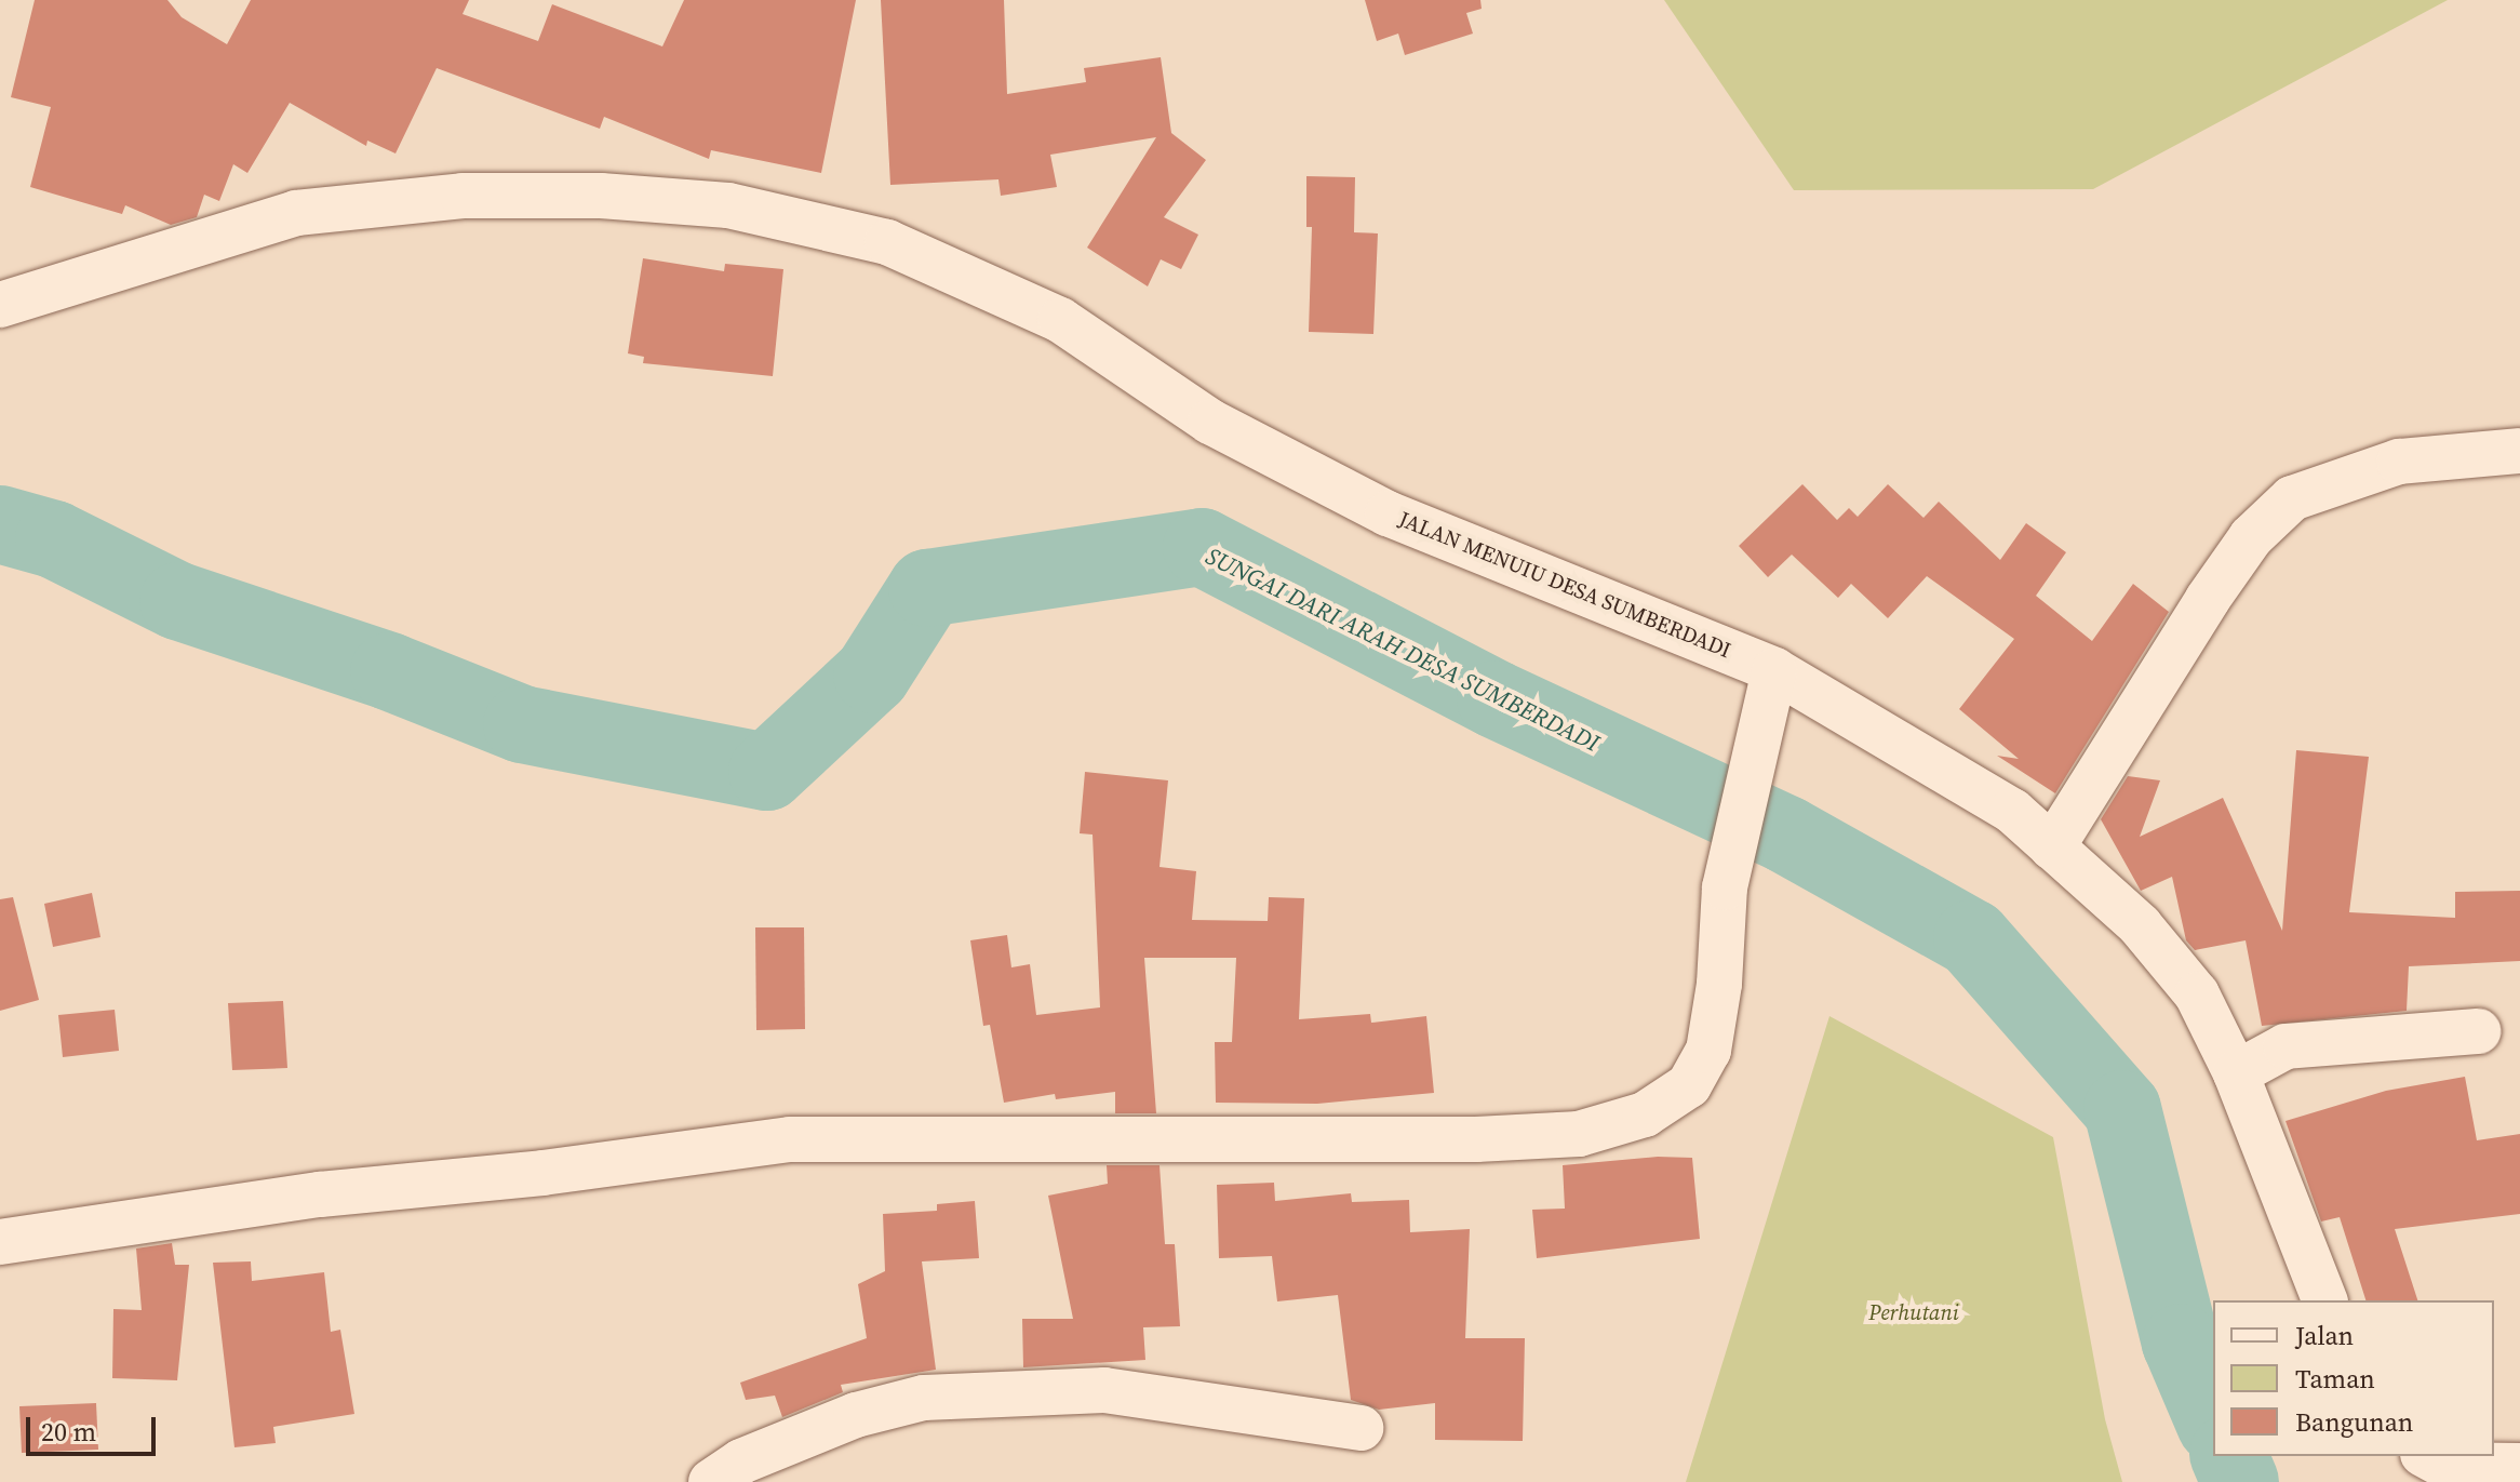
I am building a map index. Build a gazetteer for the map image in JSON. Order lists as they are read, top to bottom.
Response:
{
  "streets": {
    "street": ["JALAN MENUIU DESA SUMBERDADI"]
  },
  "water": ["SUNGAI DARI ARAH DESA SUMBERDADI"],
  "parks": ["Perhutani"],
  "legend": ["Jalan", "Taman", "Bangunan"],
  "scale_bar": "20 m"
}
